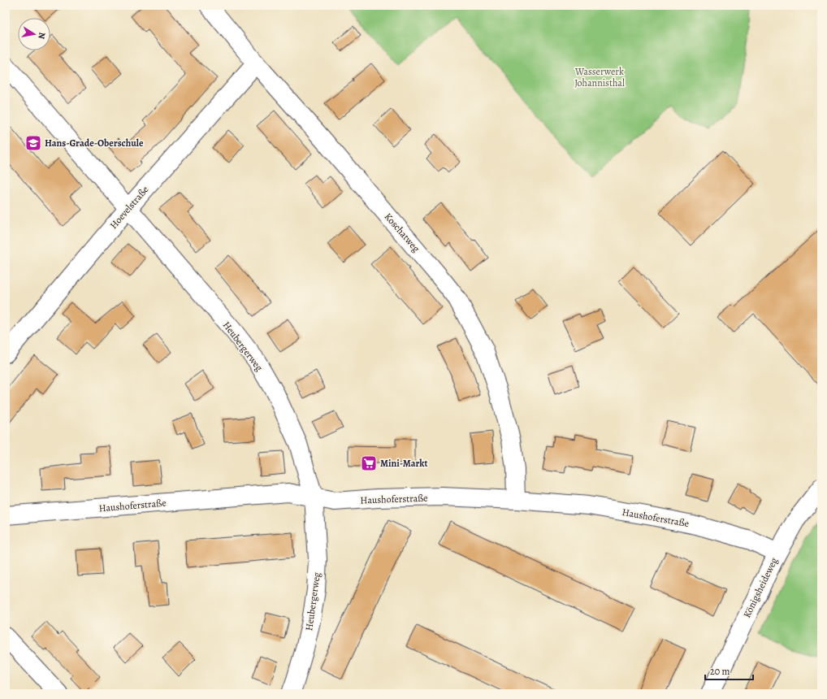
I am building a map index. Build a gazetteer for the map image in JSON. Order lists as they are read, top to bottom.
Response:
{
  "streets": {
    "street": [
      "Hoevelstraße",
      "Koschatweg",
      "Heubergerweg",
      "Haushoferstraße",
      "Königsheideweg"
    ]
  },
  "crossings": [
    ["Hoevelstraße", "Koschatweg"],
    ["Hoevelstraße", "Heubergerweg"],
    ["Koschatweg", "Haushoferstraße"],
    ["Heubergerweg", "Haushoferstraße"],
    ["Haushoferstraße", "Königsheideweg"]
  ],
  "parks": ["Wasserwerk Johannisthal"],
  "places": {
    "school or university": ["Hans-Grade-Oberschule"],
    "supermarket": ["Mini-Markt"]
  },
  "scale_bar": "20 m",
  "north": "right"
}
